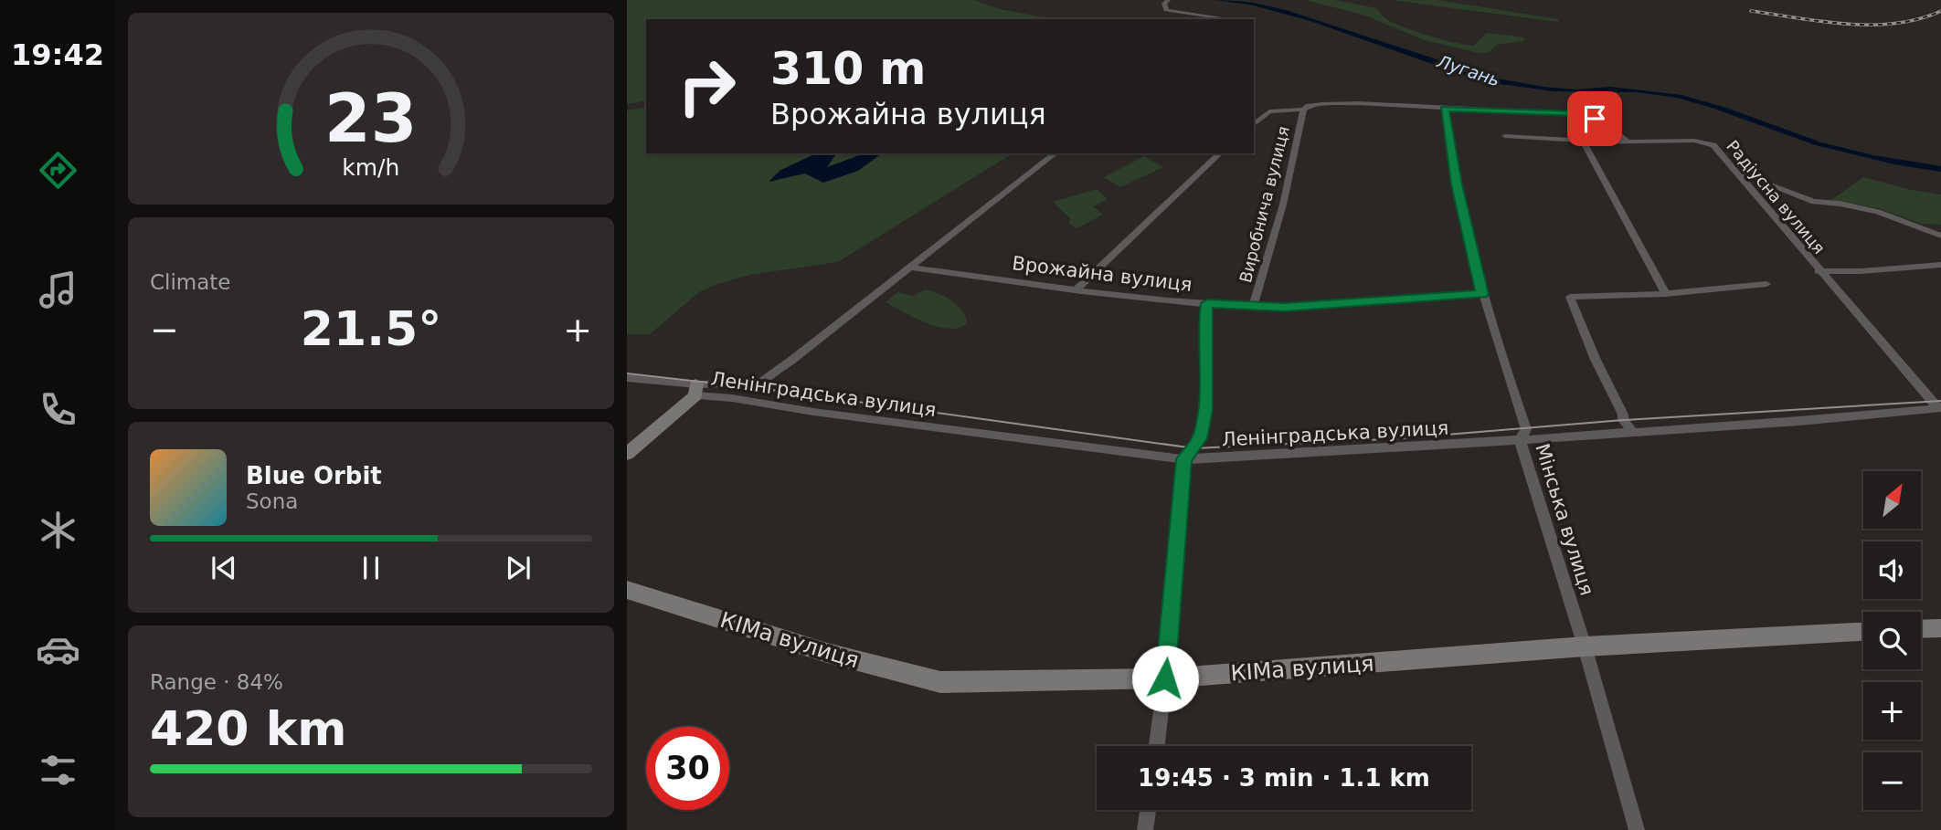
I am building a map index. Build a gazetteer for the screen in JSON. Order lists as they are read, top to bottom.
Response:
{
  "streets": {
    "street": [
      "Радіусна вулиця",
      "Виробнича вулиця",
      "Врожайна вулиця",
      "Ленінградська вулиця",
      "Мінська вулиця",
      "КІМа вулиця"
    ]
  },
  "crossings": [
    ["Радіусна вулиця", "Ленінградська вулиця"],
    ["Виробнича вулиця", "Врожайна вулиця"],
    ["Врожайна вулиця", "Мінська вулиця"],
    ["Ленінградська вулиця", "Мінська вулиця"],
    ["Мінська вулиця", "КІМа вулиця"]
  ],
  "water": ["Лугань"],
  "north": "top right",
  "page": {
    "tabs": "19:42",
    "turn": ["310 m", "Врожайна вулиця"],
    "tile": [
      "Climate",
      ["Range · 84%", "420 km"]
    ],
    "heat": ["−", "21.5°", "+"],
    "song": ["Blue Orbit", "Sona"],
    "map_buttons": ["+", "−"],
    "limit": "30",
    "trip": "19:45 · 3 min · 1.1 km",
    "gauge": ["23", "km/h"]
  }
}
